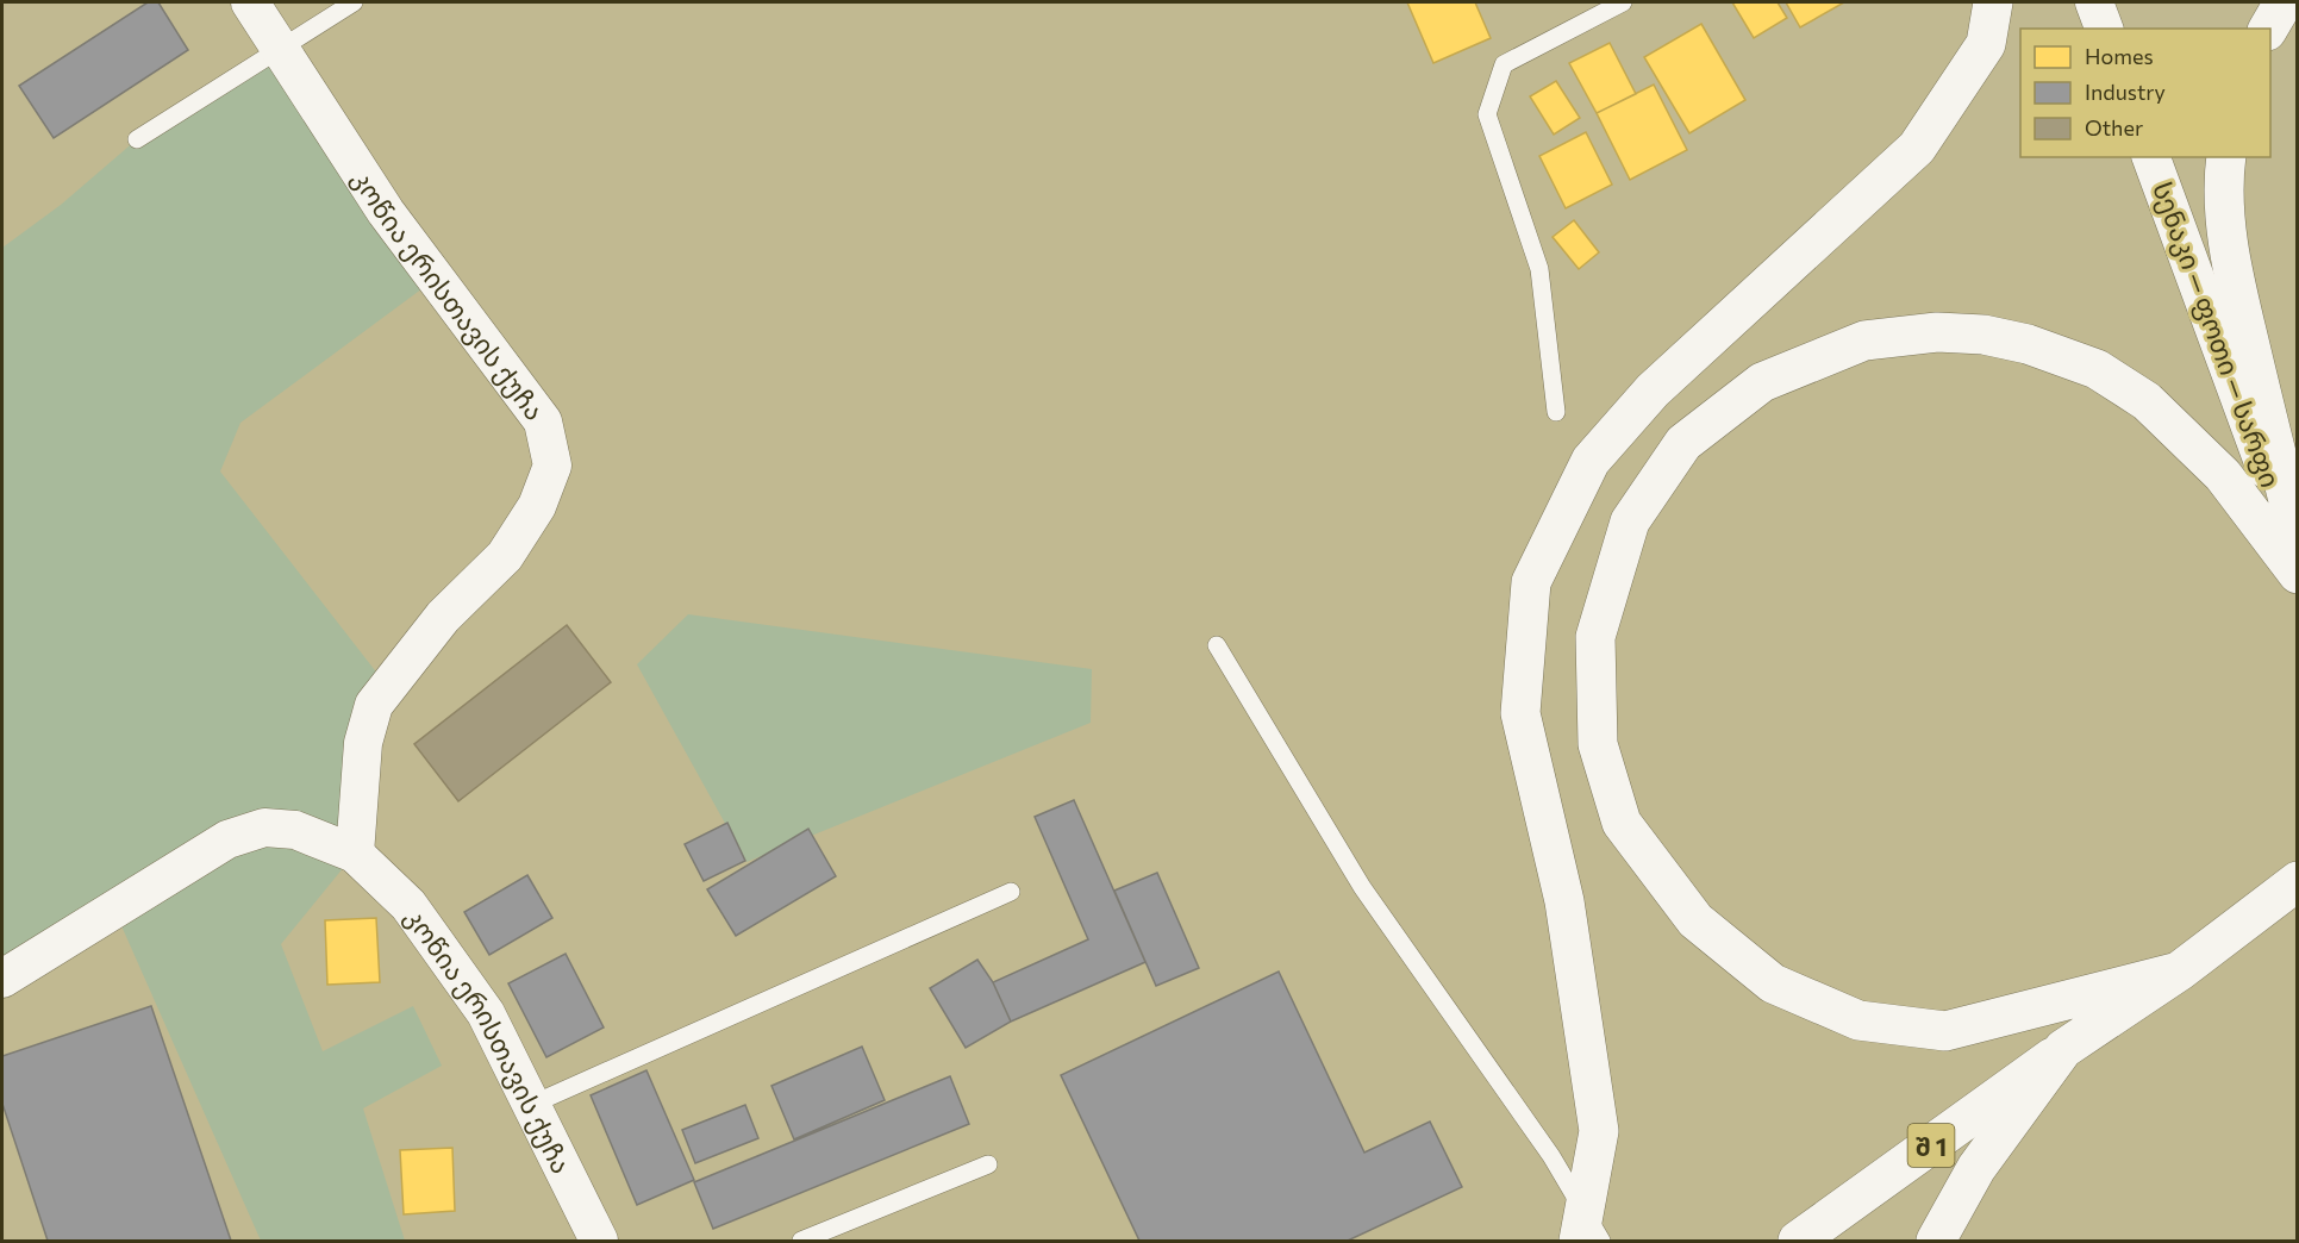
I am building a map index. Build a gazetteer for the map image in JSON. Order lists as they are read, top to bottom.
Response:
{
  "streets": {
    "main road": ["შ 1"],
    "street": ["კოწია ერისთავის ქუჩა", "სენაკი — ფოთი — სარფი"]
  },
  "legend": ["Homes", "Industry", "Other"]
}
